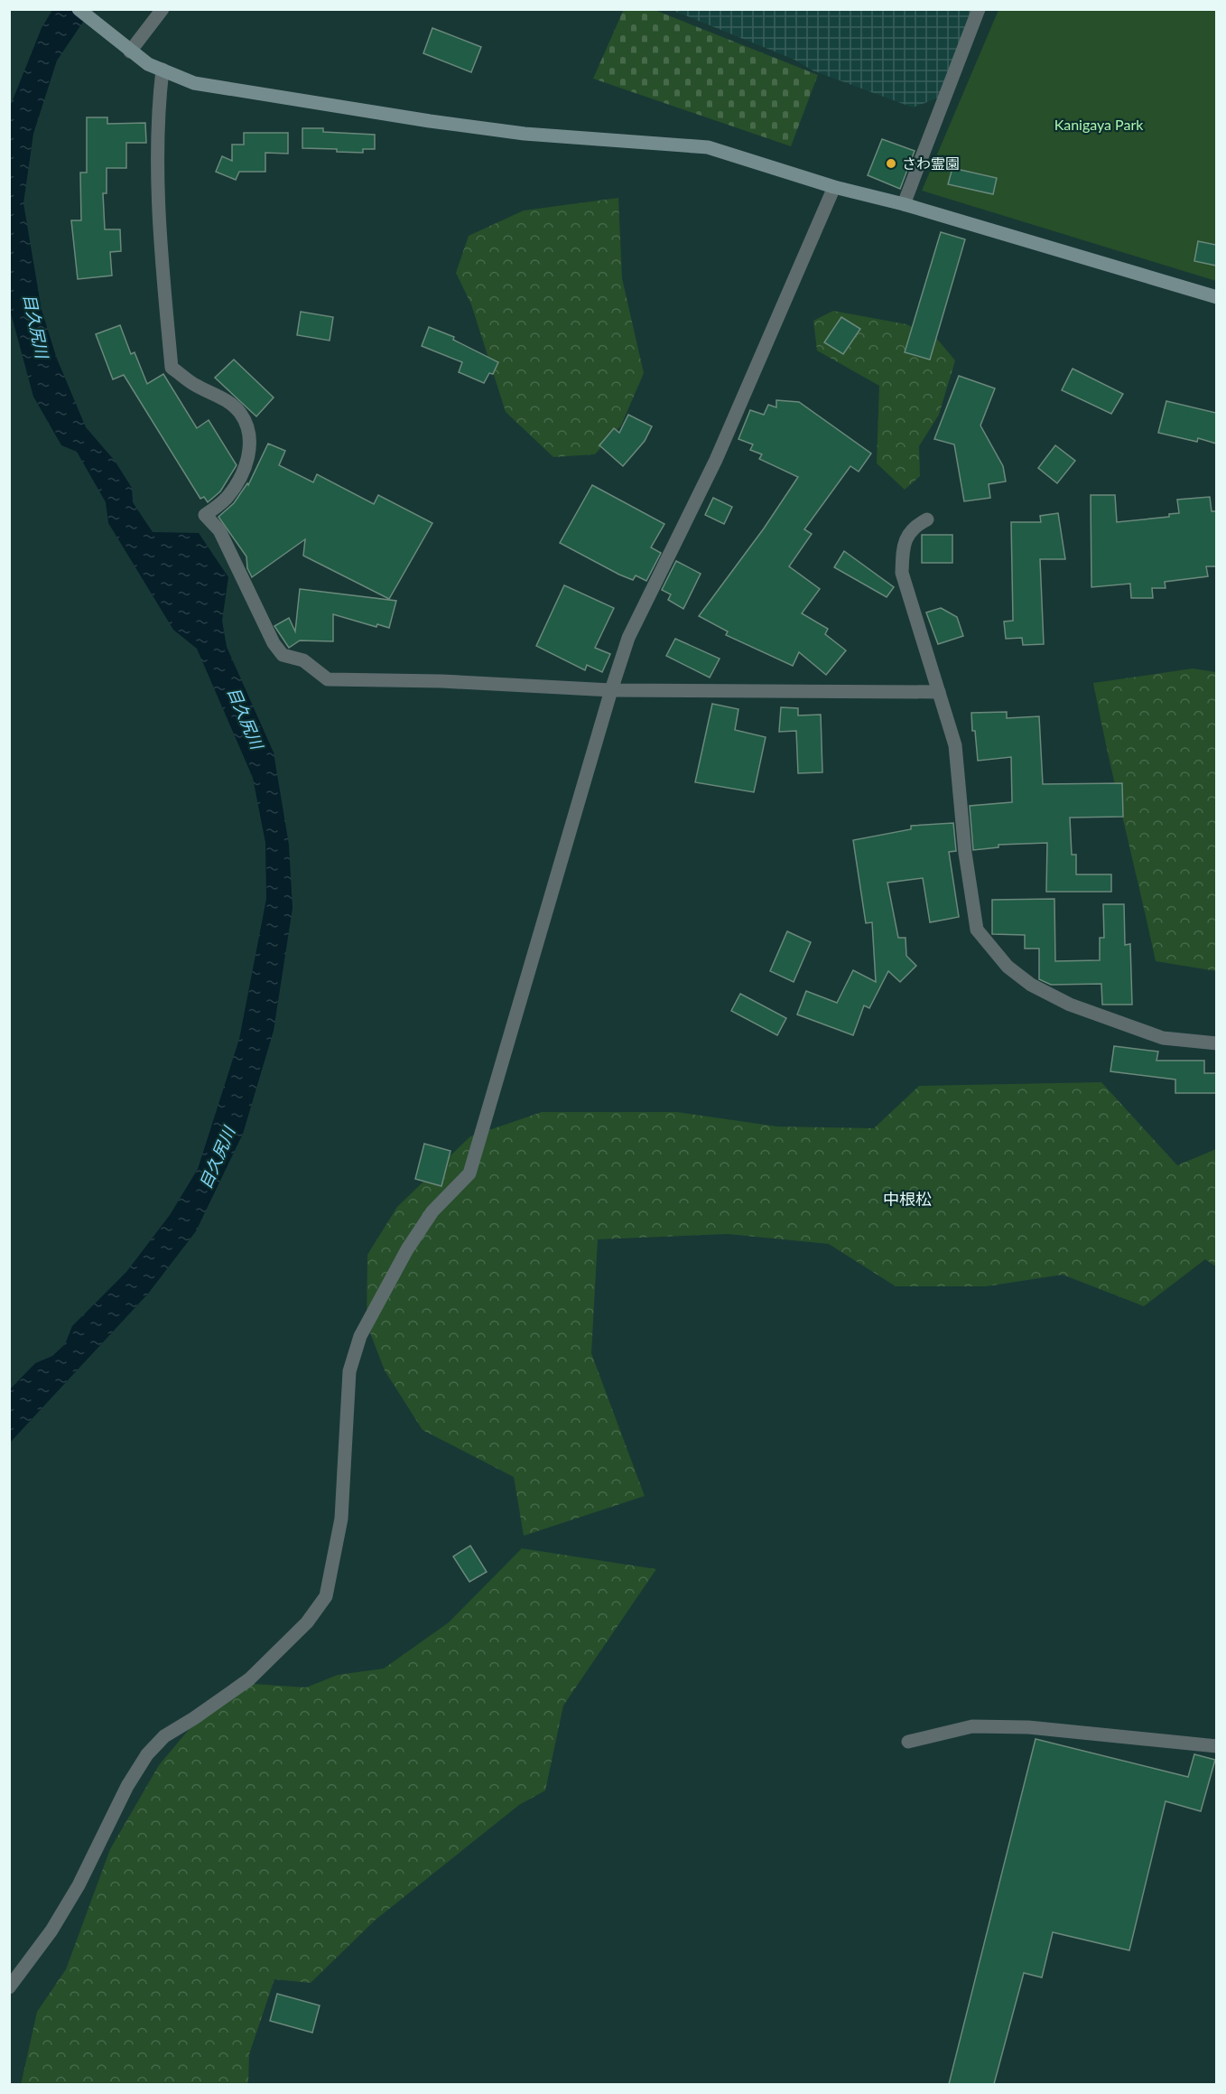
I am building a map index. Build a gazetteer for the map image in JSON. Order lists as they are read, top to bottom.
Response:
{
  "districts": ["中根松"],
  "water": ["目久尻川"],
  "parks": ["Kanigaya Park"],
  "places": ["さわ霊園"]
}
